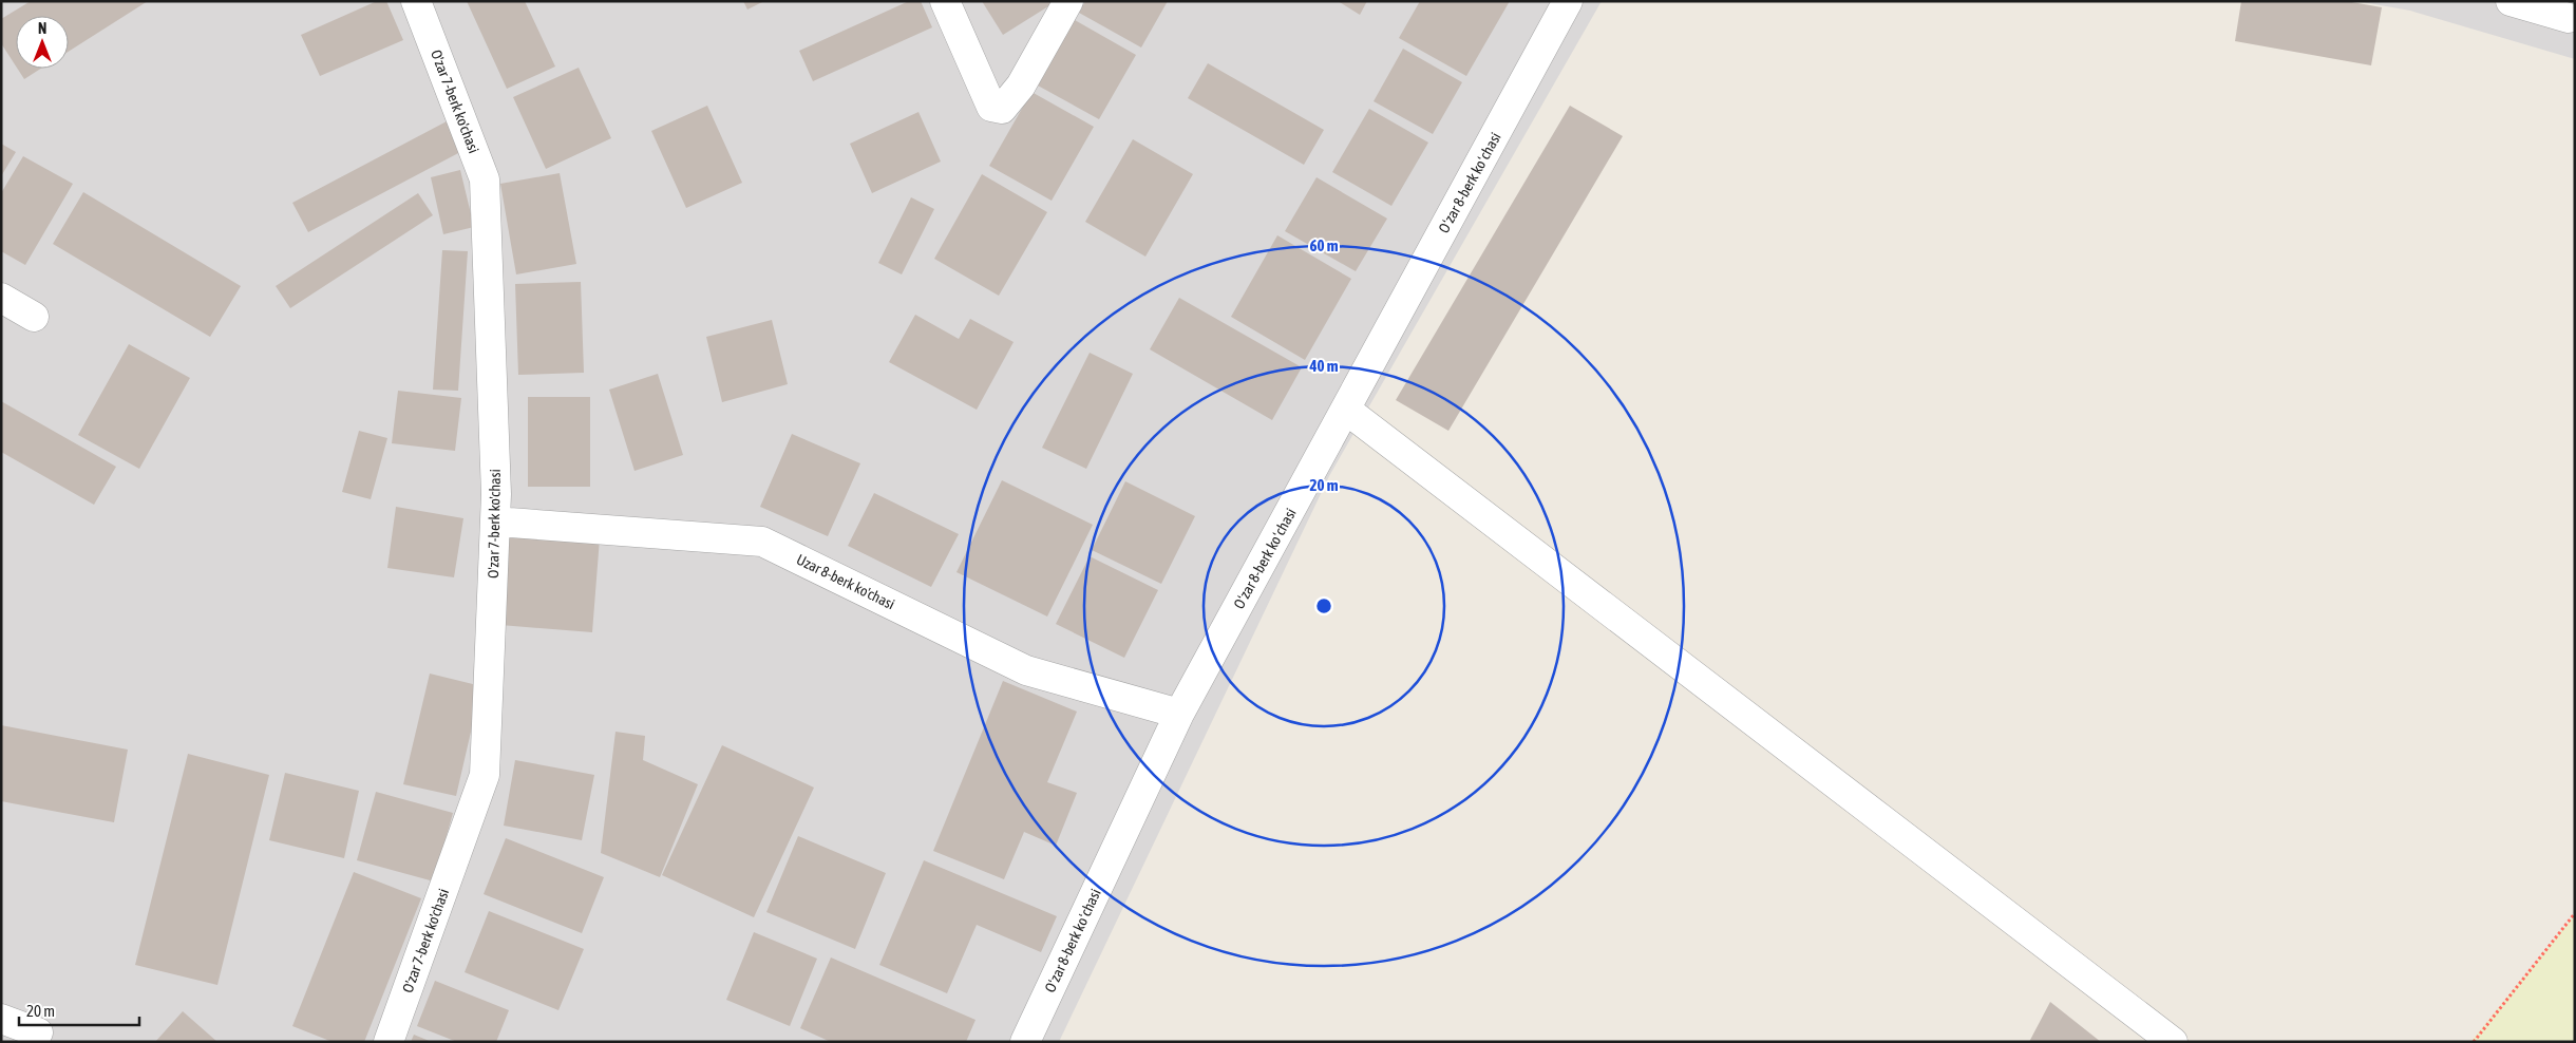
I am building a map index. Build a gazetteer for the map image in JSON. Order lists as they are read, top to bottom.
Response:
{
  "streets": {
    "street": ["O'zar 7-berk ko'chasi", "Oʻzar 8-berk koʻchasi", "Uzar 8-berk ko'chasi"]
  },
  "crossings": [
    ["O'zar 7-berk ko'chasi", "Uzar 8-berk ko'chasi"],
    ["Oʻzar 8-berk koʻchasi", "Uzar 8-berk ko'chasi"]
  ],
  "scale_bar": "20 m",
  "north": "top",
  "rings": ["60 m", "40 m", "20 m"]
}
